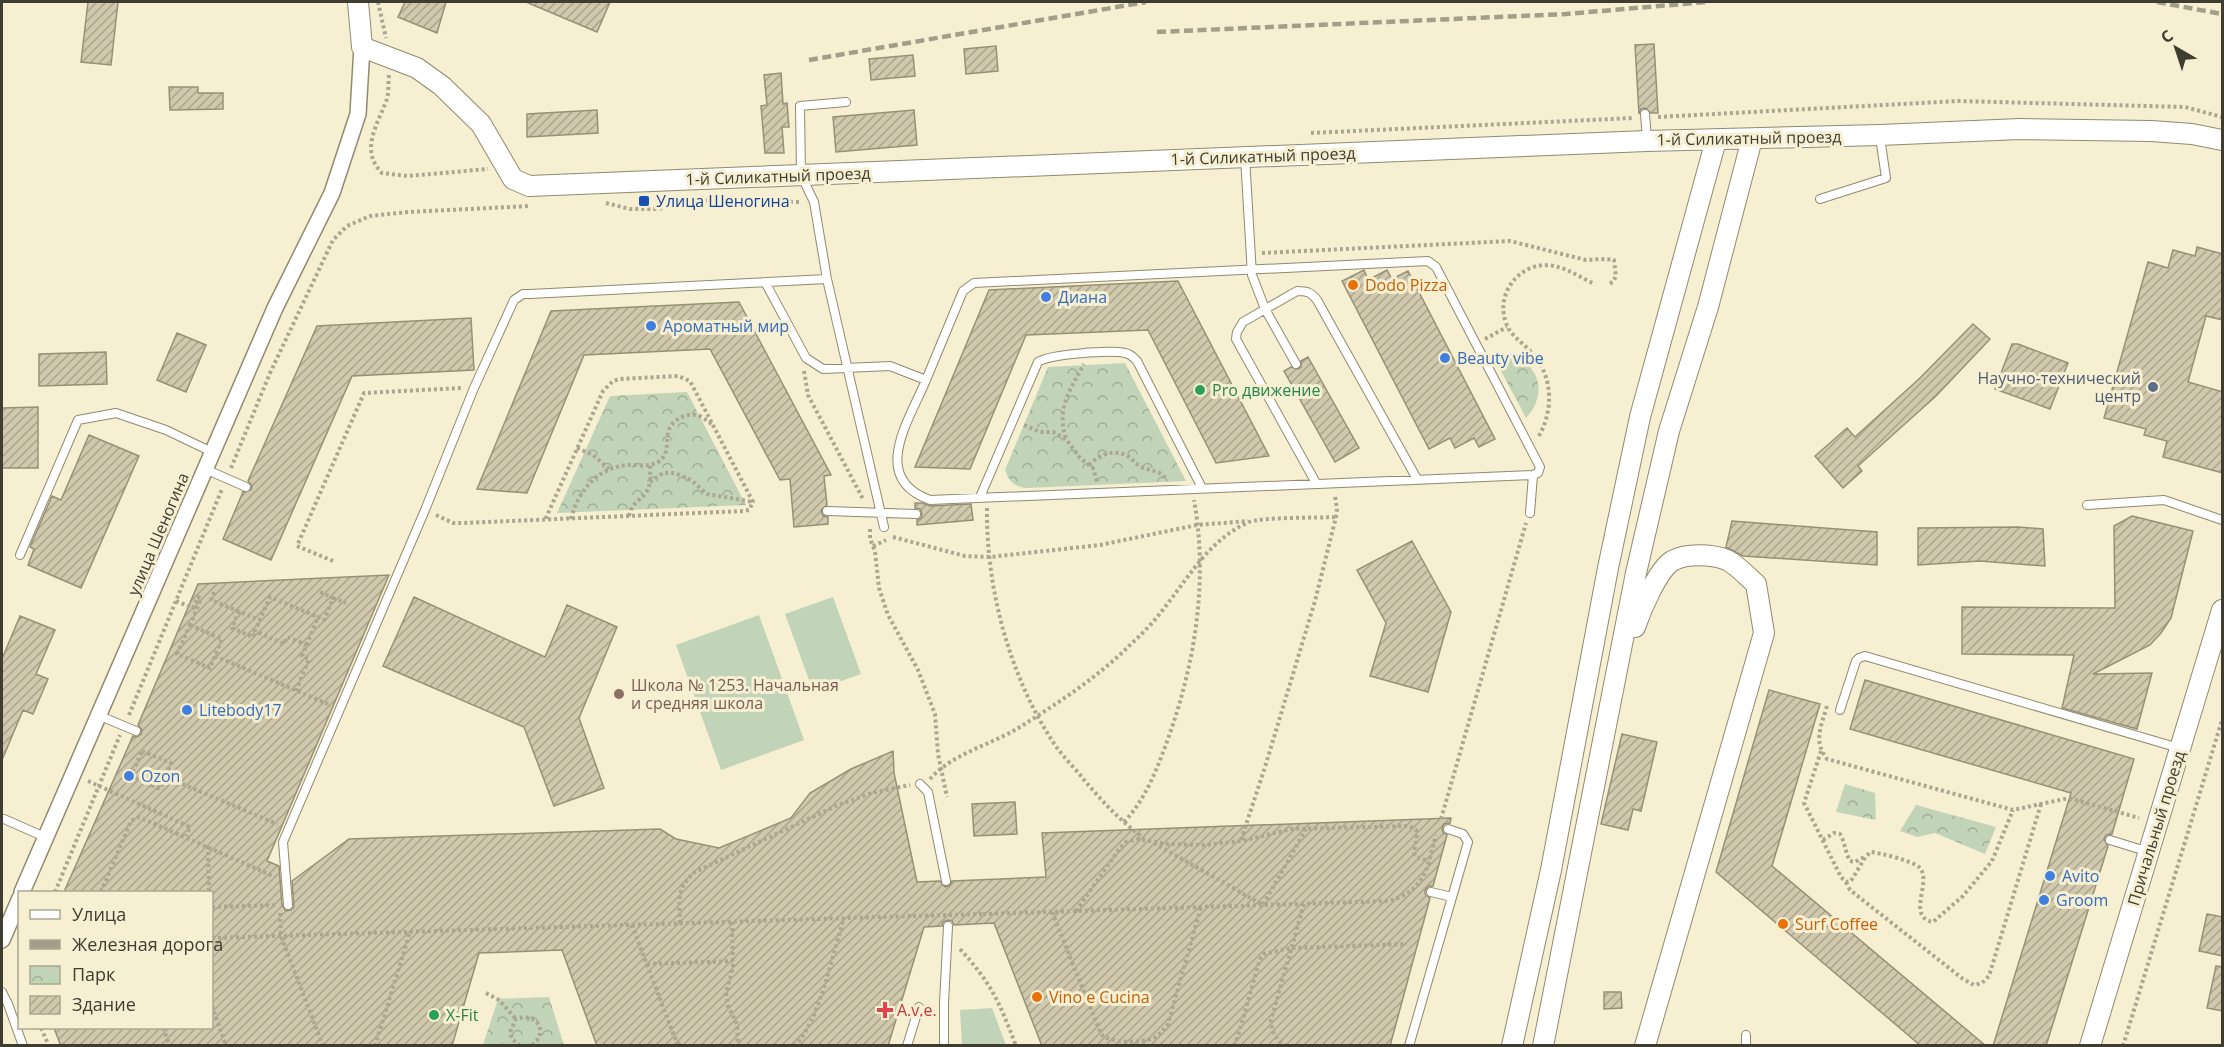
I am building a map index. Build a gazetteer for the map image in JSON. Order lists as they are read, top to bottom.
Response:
{
  "streets": {
    "street": ["1-й Силикатный проезд", "улица Шеногина", "Причальный проезд"]
  },
  "crossings": [
    ["1-й Силикатный проезд", "улица Шеногина"]
  ],
  "places": {
    "transit": ["Улица Шеногина"],
    "other": [
      "Dodo Pizza",
      "Диана",
      "Ароматный мир",
      "Beauty vibe",
      "Научно-технический центр",
      "Pro движение",
      "Школа № 1253. Начальная и средняя школа",
      "Litebody17",
      "Ozon",
      "Avito",
      "Groom",
      "Surf Coffee",
      "Vino e Cucina",
      "X-Fit"
    ],
    "health": ["A.v.e."]
  },
  "legend": [
    "Улица",
    "Железная дорога",
    "Парк",
    "Здание"
  ],
  "north": "top left"
}
